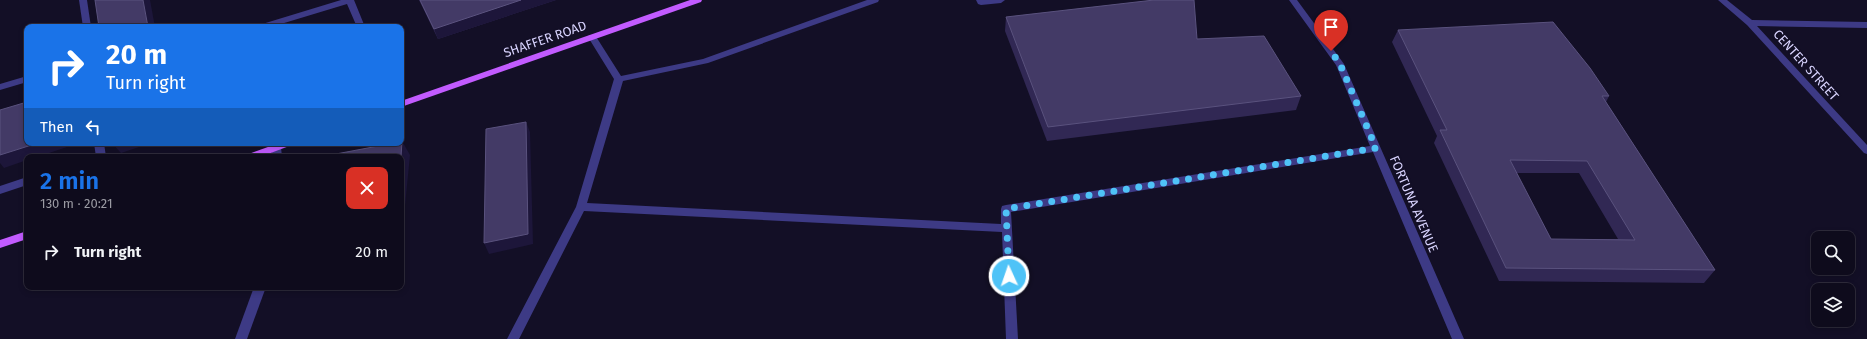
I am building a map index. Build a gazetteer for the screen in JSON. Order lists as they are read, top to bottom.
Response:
{
  "streets": {
    "main road": ["SHAFFER ROAD"],
    "street": ["CENTER STREET", "FORTUNA AVENUE"]
  },
  "page": {
    "turn": ["20 m", "Turn right"],
    "then": "Then",
    "heading": ["2 min", "130 m · 20:21"],
    "list": [
      {
        "name": "Turn right",
        "value": "20 m"
      }
    ]
  }
}
